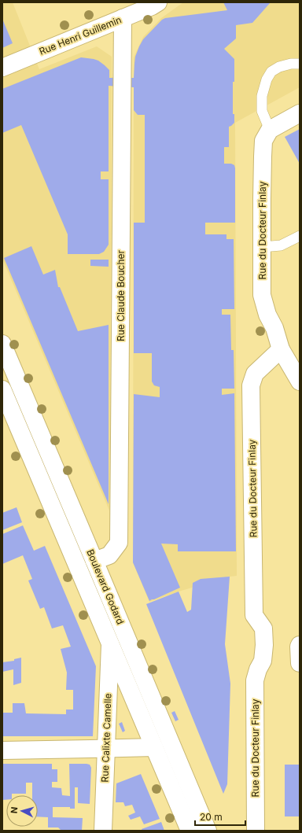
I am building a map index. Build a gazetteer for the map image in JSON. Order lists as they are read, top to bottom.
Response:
{
  "streets": {
    "street": [
      "Rue Henri Guillemin",
      "Rue du Docteur Finlay",
      "Rue Claude Boucher",
      "Boulevard Godard",
      "Rue Calixte Camelle"
    ]
  },
  "crossings": [
    ["Rue Henri Guillemin", "Rue Claude Boucher"],
    ["Rue Claude Boucher", "Boulevard Godard"],
    ["Boulevard Godard", "Rue Calixte Camelle"]
  ],
  "scale_bar": "20 m",
  "north": "left"
}
